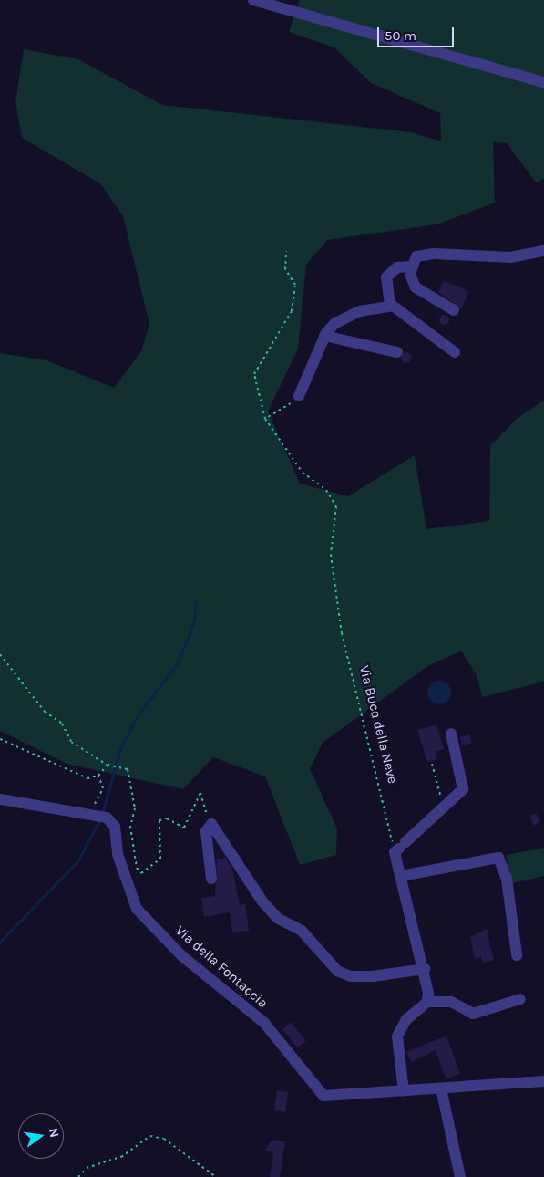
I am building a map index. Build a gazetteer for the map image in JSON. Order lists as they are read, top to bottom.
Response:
{
  "streets": {
    "street": ["Via della Fontaccia"],
    "path": ["Via Buca della Neve"]
  },
  "scale_bar": "50 m",
  "north": "right"
}
